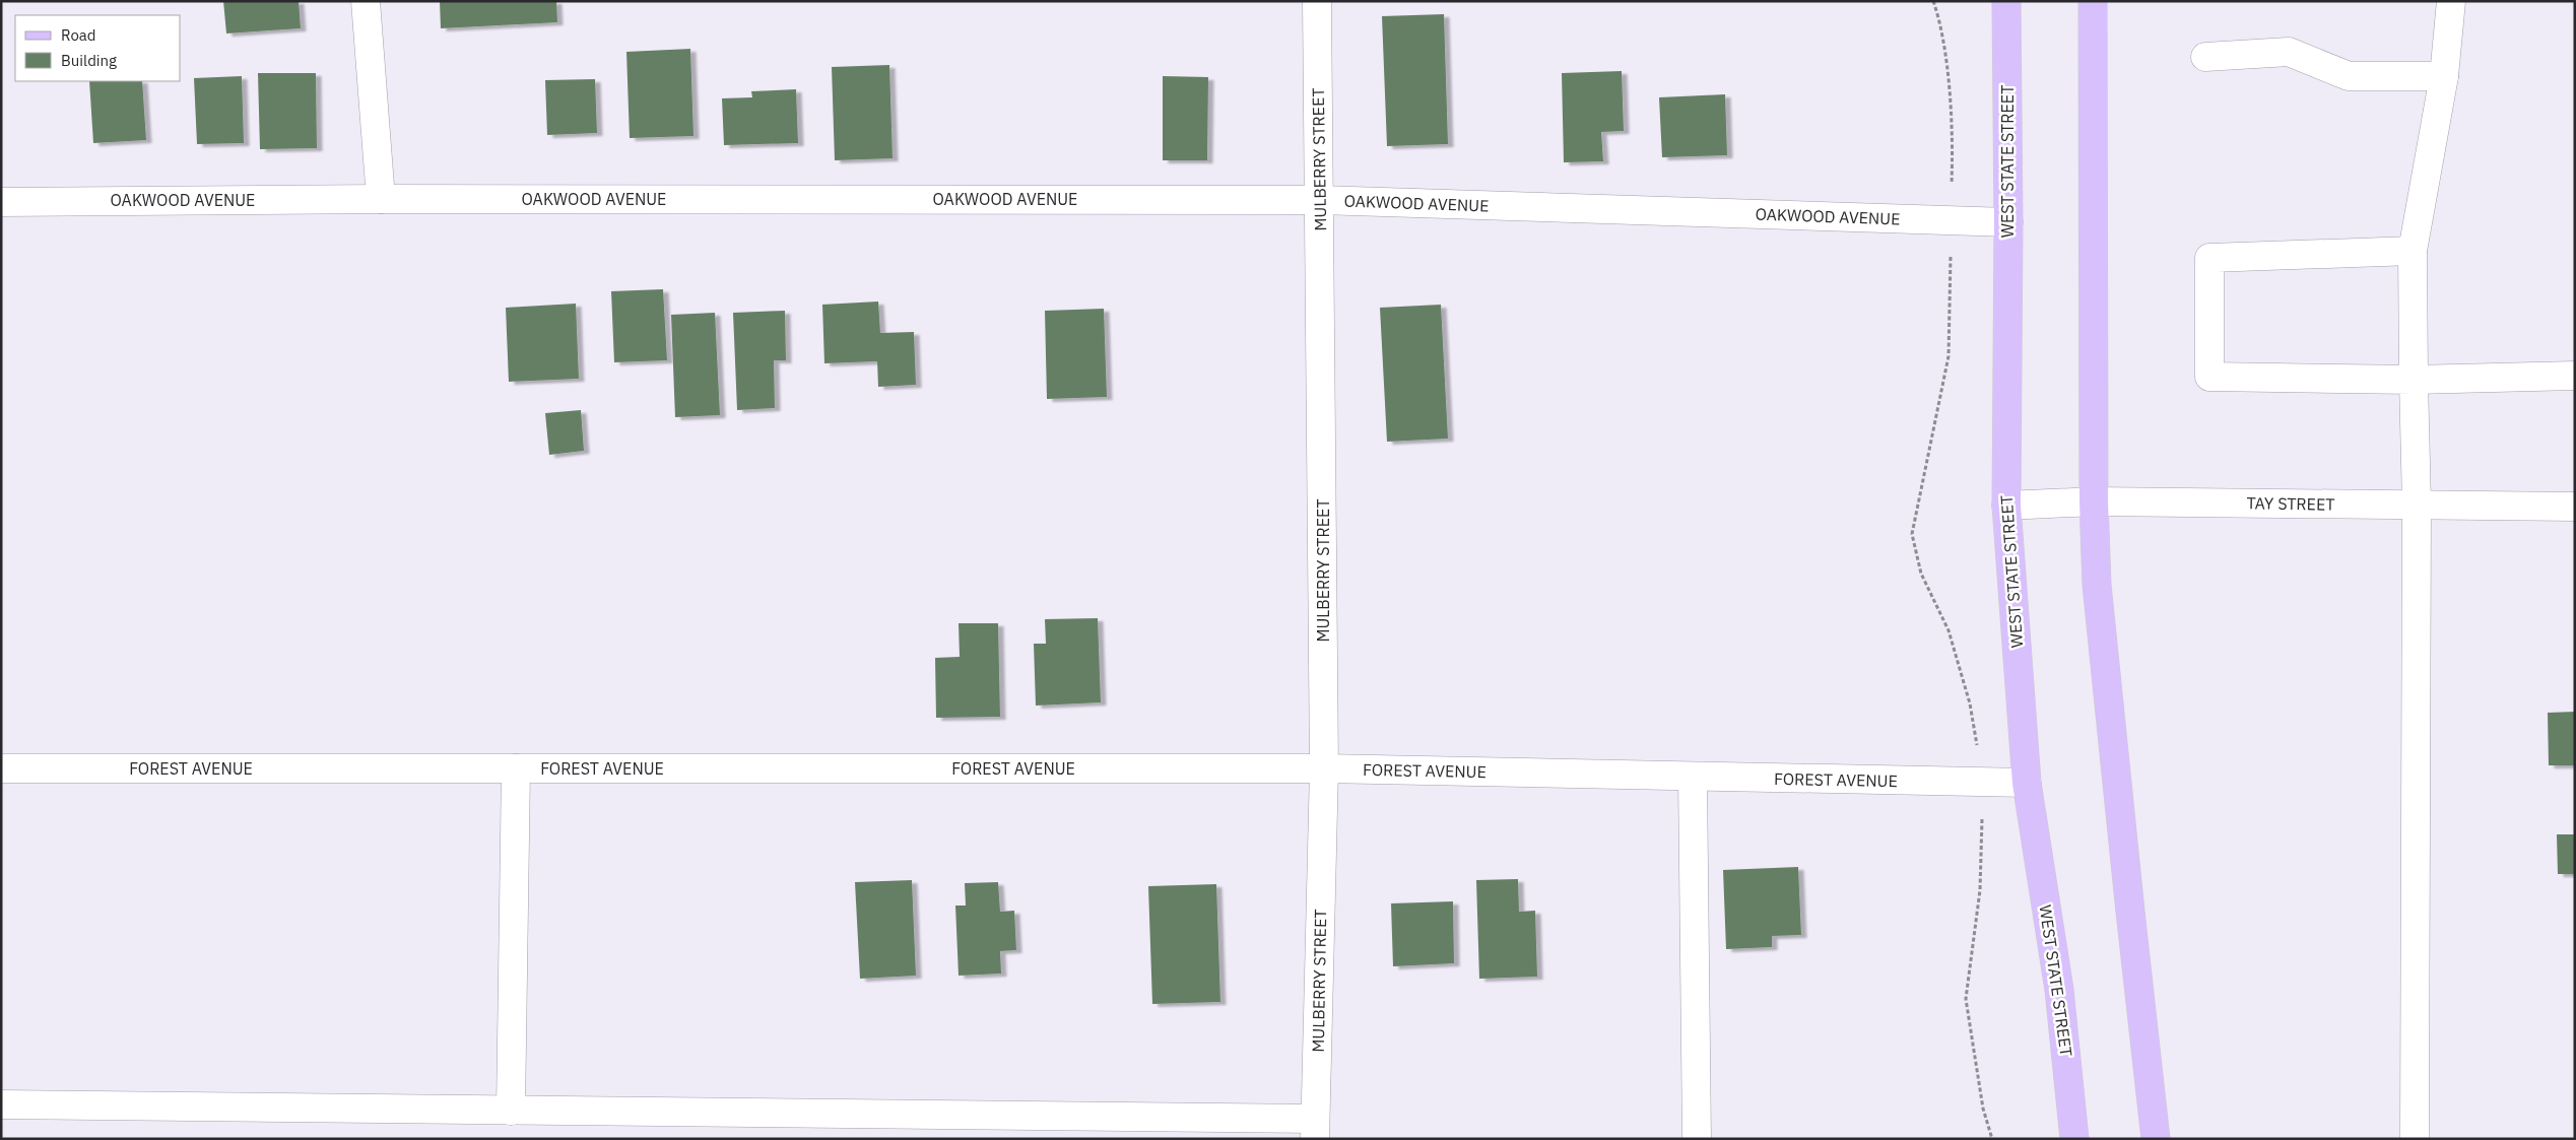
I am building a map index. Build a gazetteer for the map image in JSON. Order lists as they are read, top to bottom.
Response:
{
  "streets": {
    "main road": ["WEST STATE STREET"],
    "street": [
      "MULBERRY STREET",
      "OAKWOOD AVENUE",
      "TAY STREET",
      "FOREST AVENUE"
    ]
  },
  "crossings": [
    ["MULBERRY STREET", "OAKWOOD AVENUE"],
    ["MULBERRY STREET", "FOREST AVENUE"],
    ["WEST STATE STREET", "OAKWOOD AVENUE"],
    ["WEST STATE STREET", "TAY STREET"],
    ["WEST STATE STREET", "FOREST AVENUE"]
  ],
  "legend": ["Road", "Building"]
}
